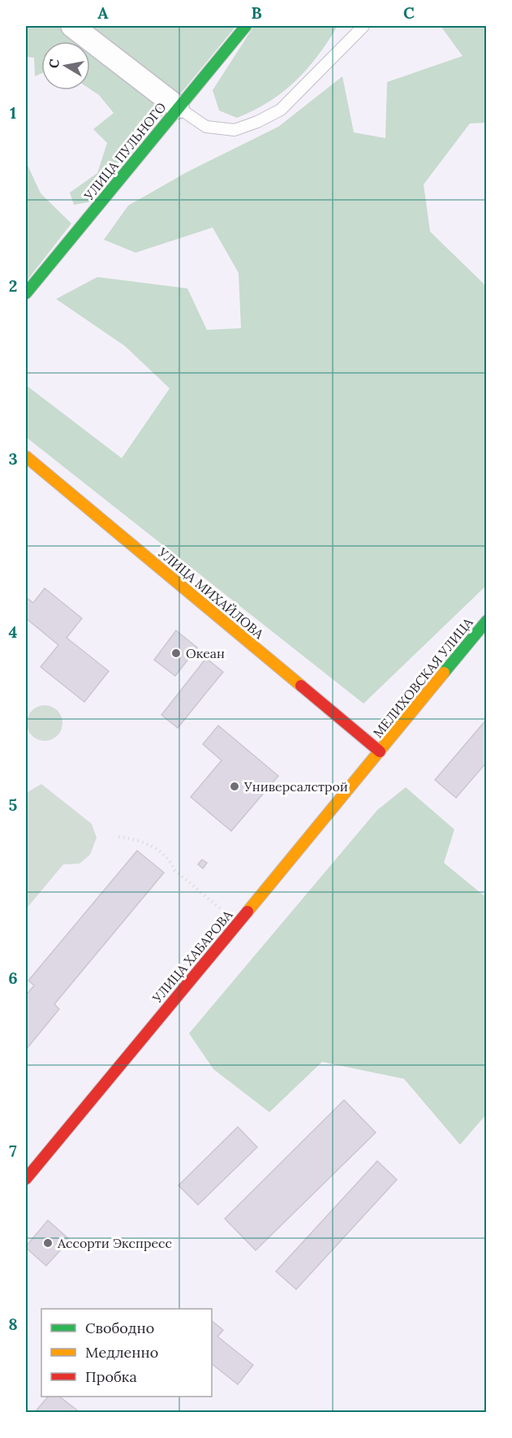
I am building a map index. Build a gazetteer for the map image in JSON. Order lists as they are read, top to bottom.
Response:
{
  "streets": {
    "street": [
      "УЛИЦА ПУЛЬНОГО",
      "УЛИЦА МИХАЙЛОВА",
      "МЕЛИХОВСКАЯ УЛИЦА",
      "УЛИЦА ХАБАРОВА"
    ]
  },
  "crossings": [
    ["УЛИЦА МИХАЙЛОВА", "МЕЛИХОВСКАЯ УЛИЦА"],
    ["УЛИЦА МИХАЙЛОВА", "УЛИЦА ХАБАРОВА"],
    ["МЕЛИХОВСКАЯ УЛИЦА", "УЛИЦА ХАБАРОВА"]
  ],
  "places": ["Океан", "Универсалстрой", "Ассорти Экспресс"],
  "legend": ["Свободно", "Медленно", "Пробка"],
  "north": "left",
  "grid": {
    "columns": ["A", "B", "C"],
    "rows": [
      "1",
      "2",
      "3",
      "4",
      "5",
      "6",
      "7",
      "8"
    ]
  }
}
